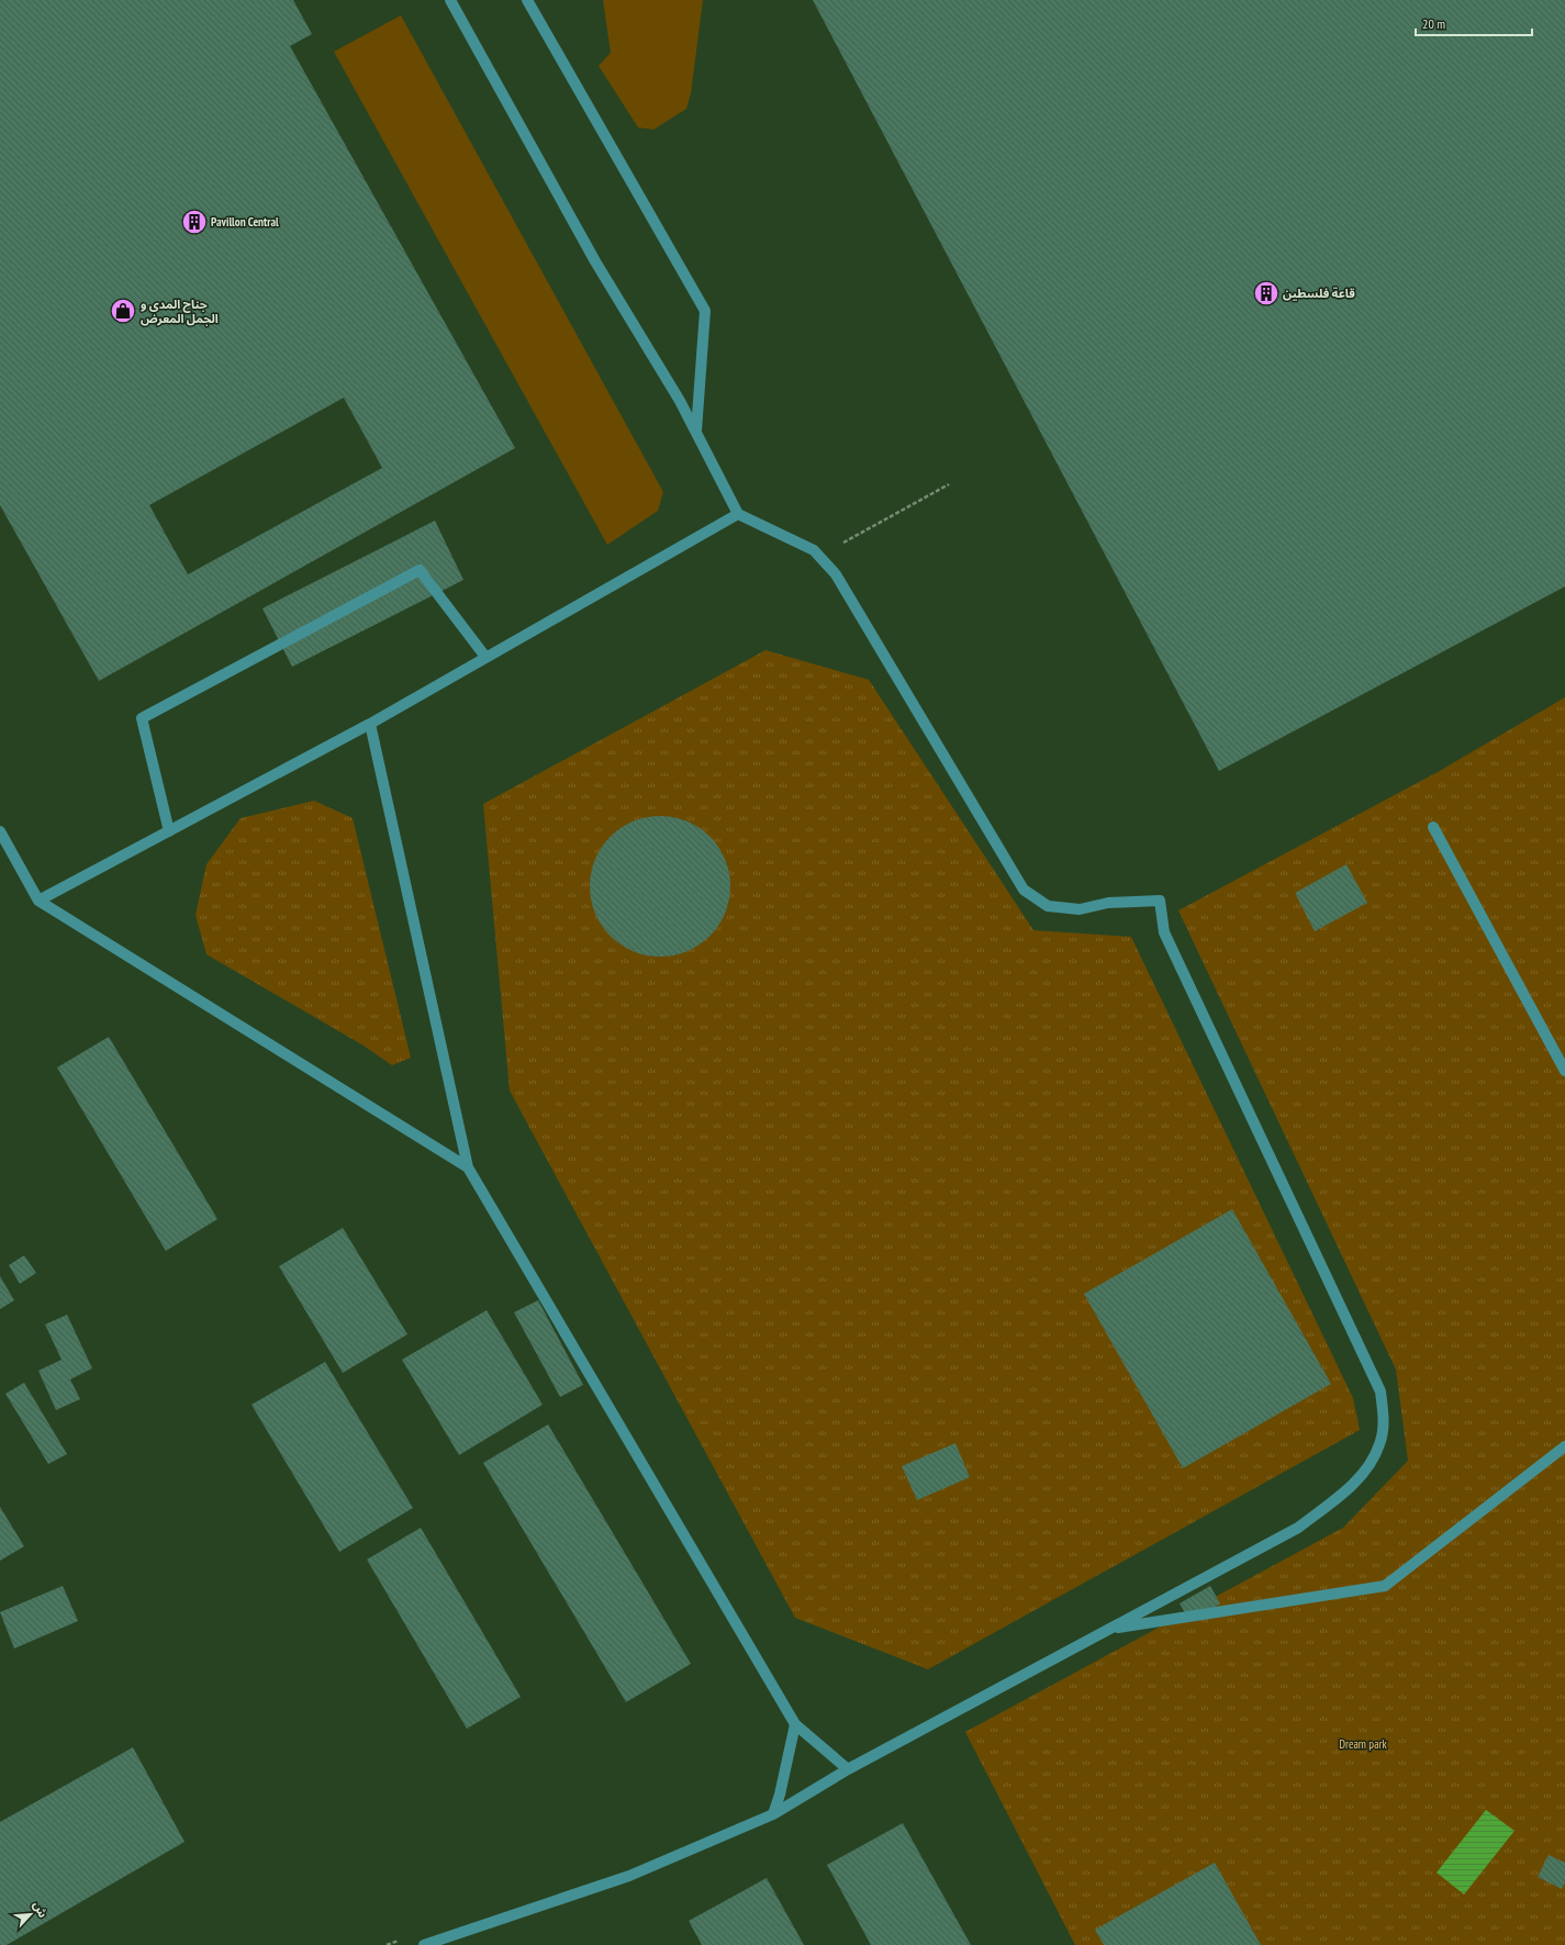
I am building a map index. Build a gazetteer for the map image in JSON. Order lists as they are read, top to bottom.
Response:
{
  "parks": ["Dream park"],
  "places": {
    "building": ["Pavillon Central", "قاعة فلسطين"],
    "shop": ["جناح المدى و الجمل المعرض"]
  },
  "scale_bar": "20 m",
  "north": "top right"
}
